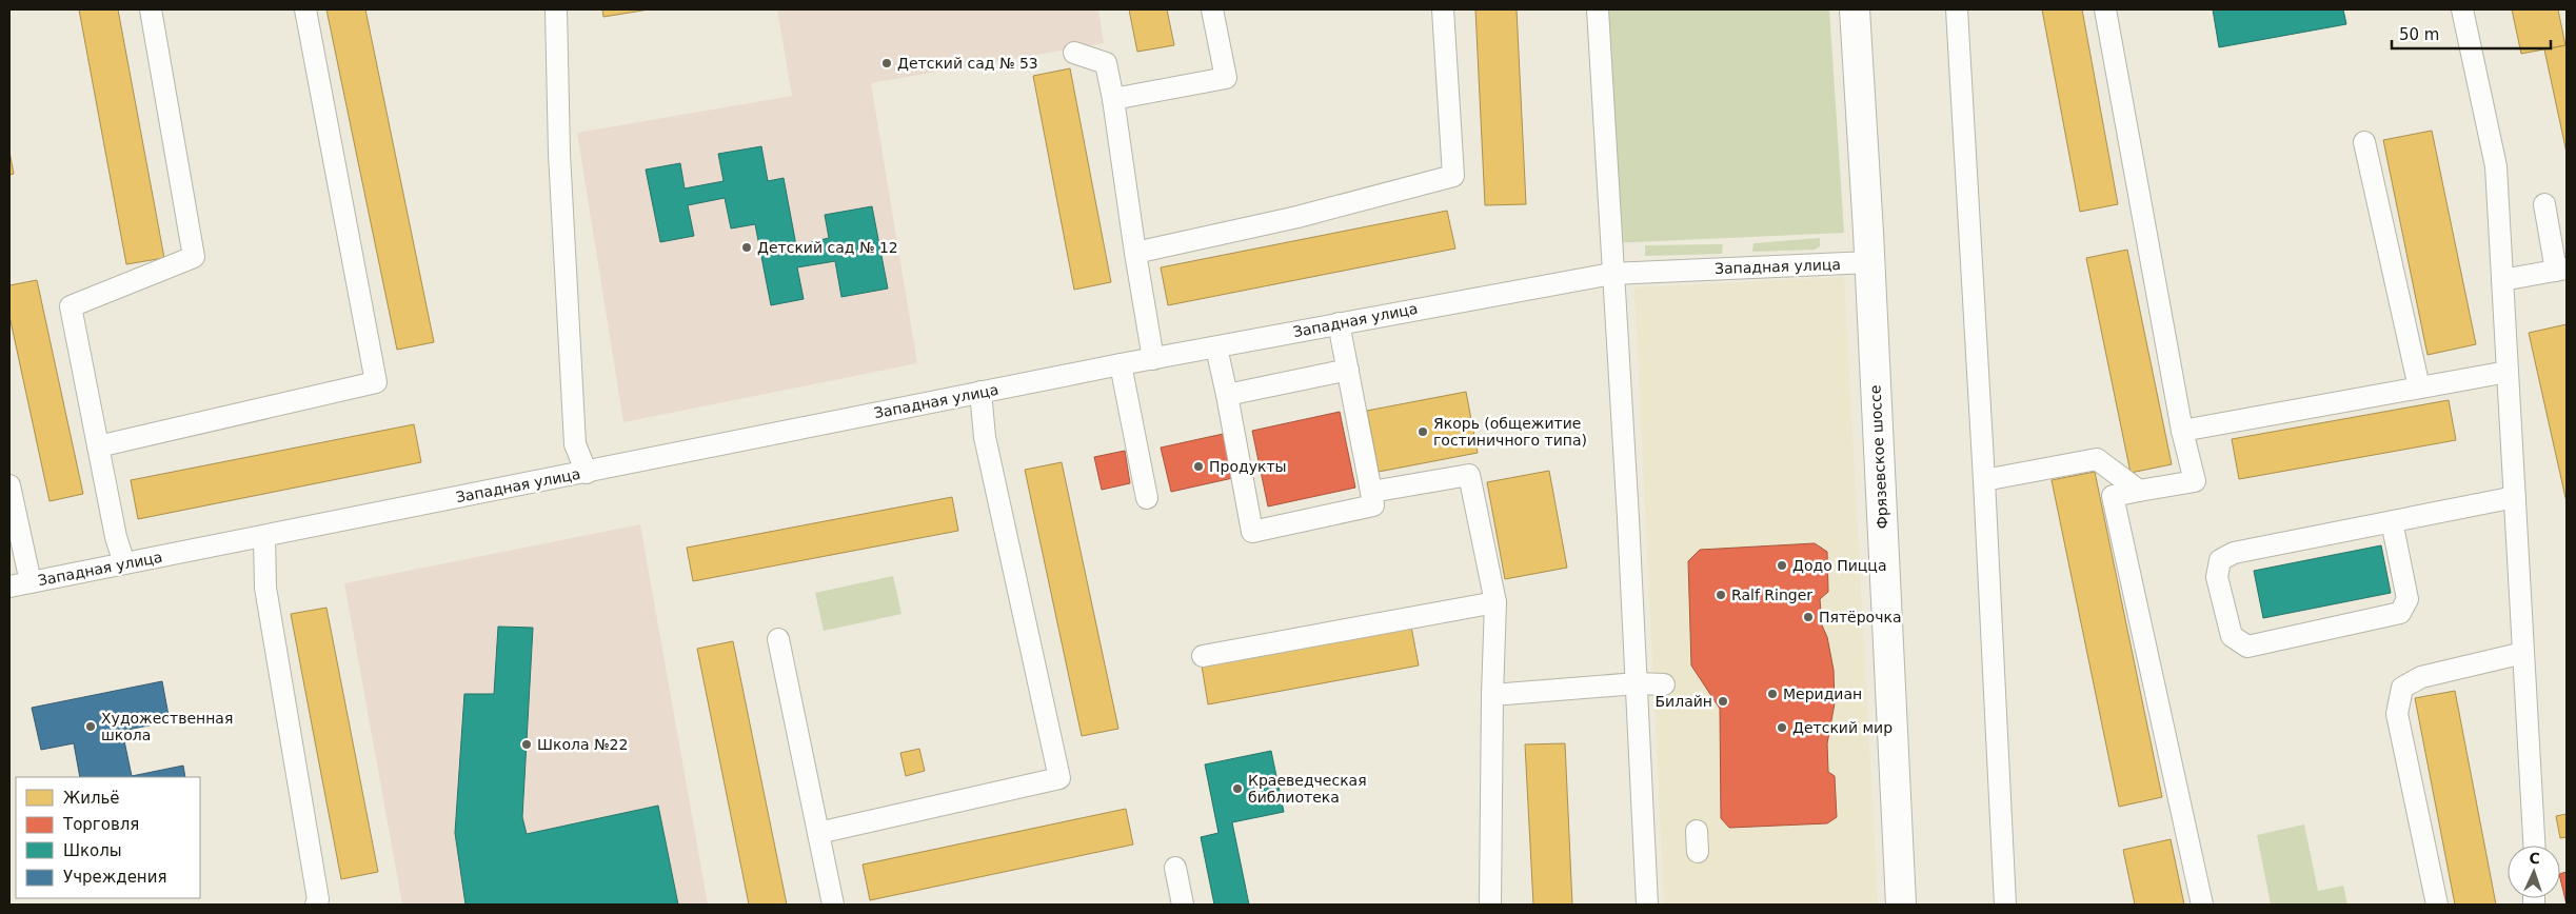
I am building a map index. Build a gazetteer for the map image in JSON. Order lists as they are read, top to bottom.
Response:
{
  "streets": {
    "highway": ["Фрязевское шоссе"],
    "street": ["Западная улица"]
  },
  "crossings": [
    ["Западная улица", "Фрязевское шоссе"]
  ],
  "places": [
    "Детский сад № 53",
    "Детский сад № 12",
    "Якорь (общежитие гостиничного типа)",
    "Продукты",
    "Додо Пицца",
    "Ralf Ringer",
    "Пятёрочка",
    "Меридиан",
    "Билайн",
    "Художественная школа",
    "Детский мир",
    "Школа №22",
    "Краеведческая библиотека"
  ],
  "legend": [
    "Жильё",
    "Торговля",
    "Школы",
    "Учреждения"
  ],
  "scale_bar": "50 m",
  "north": "top"
}
